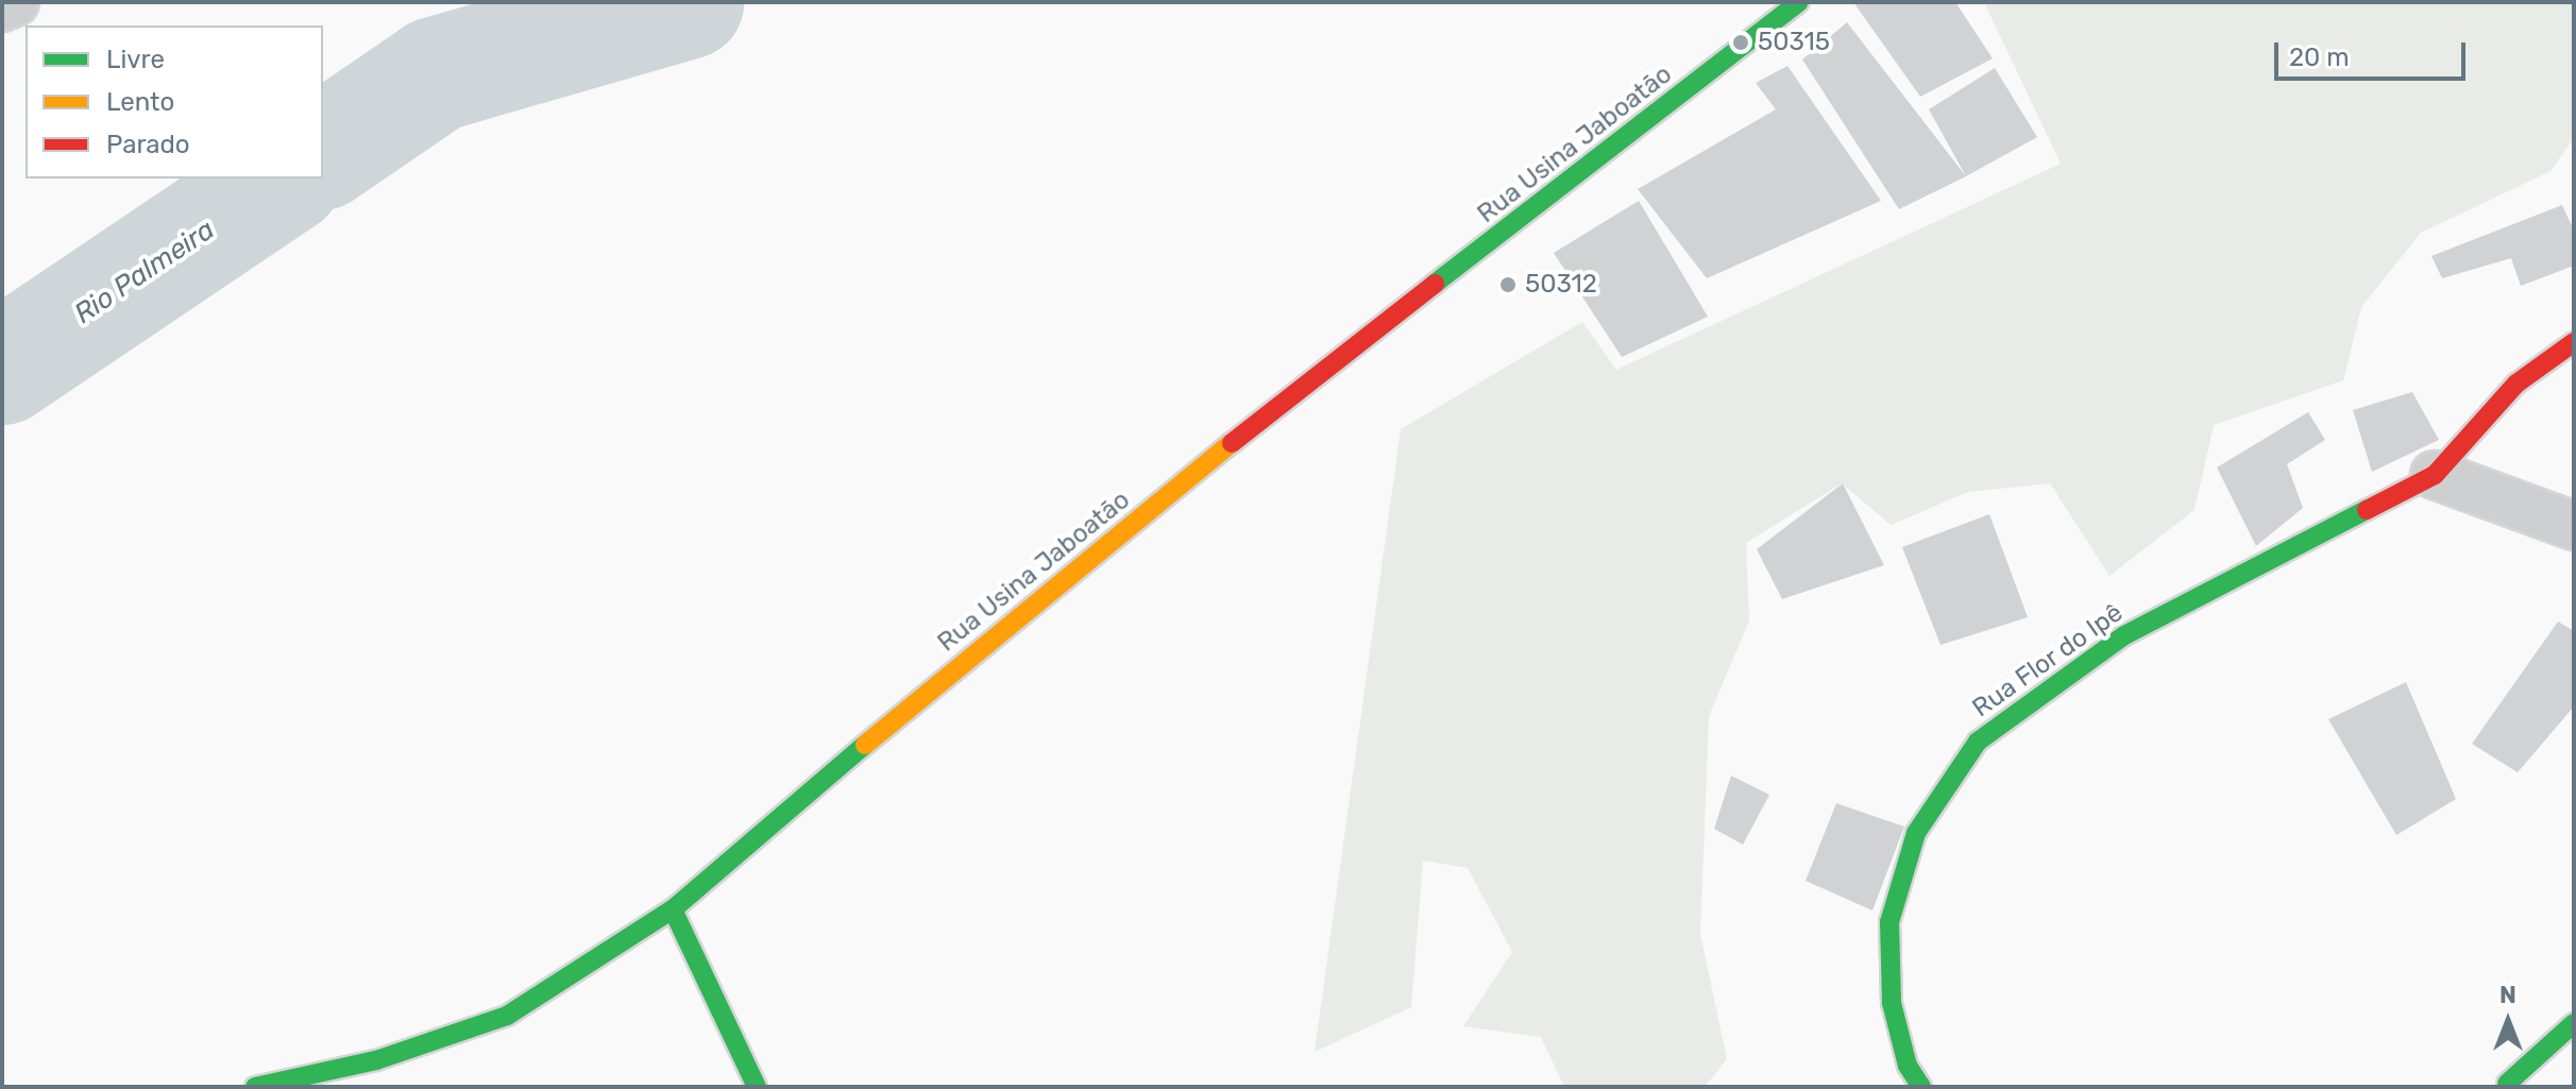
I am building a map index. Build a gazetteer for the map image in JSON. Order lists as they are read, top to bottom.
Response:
{
  "streets": {
    "street": ["Rua Usina Jaboatão", "Rua Flor do Ipê"]
  },
  "water": ["Rio Palmeira"],
  "places": ["50315", "50312"],
  "legend": ["Livre", "Lento", "Parado"],
  "scale_bar": "20 m",
  "north": "top"
}
